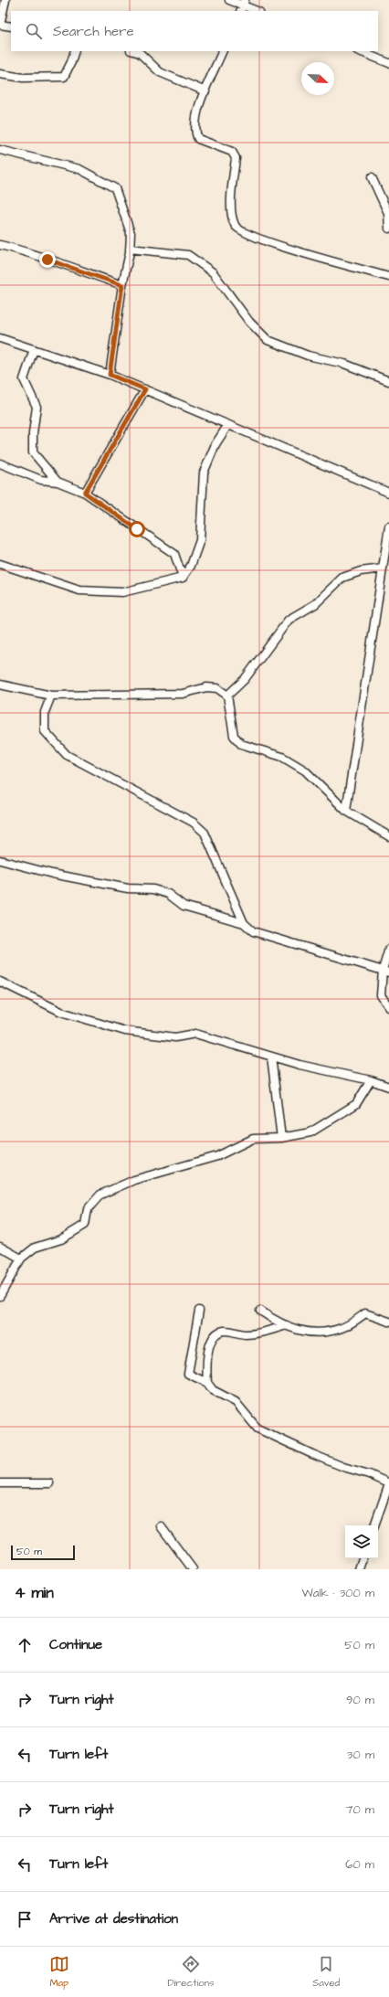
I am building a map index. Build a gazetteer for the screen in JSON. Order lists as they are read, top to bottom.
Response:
{
  "scale_bar": "50 m",
  "north": "bottom right",
  "page": {
    "search": "Search here",
    "scale": "50 m",
    "heading": ["4 min", "Walk · 300 m"],
    "list": [
      ["Continue", "50 m"],
      ["Turn right", "90 m"],
      ["Turn left", "30 m"],
      ["Turn right", "70 m"],
      ["Turn left", "60 m"],
      "Arrive at destination"
    ],
    "nav": ["Map", "Directions", "Saved"]
  }
}
